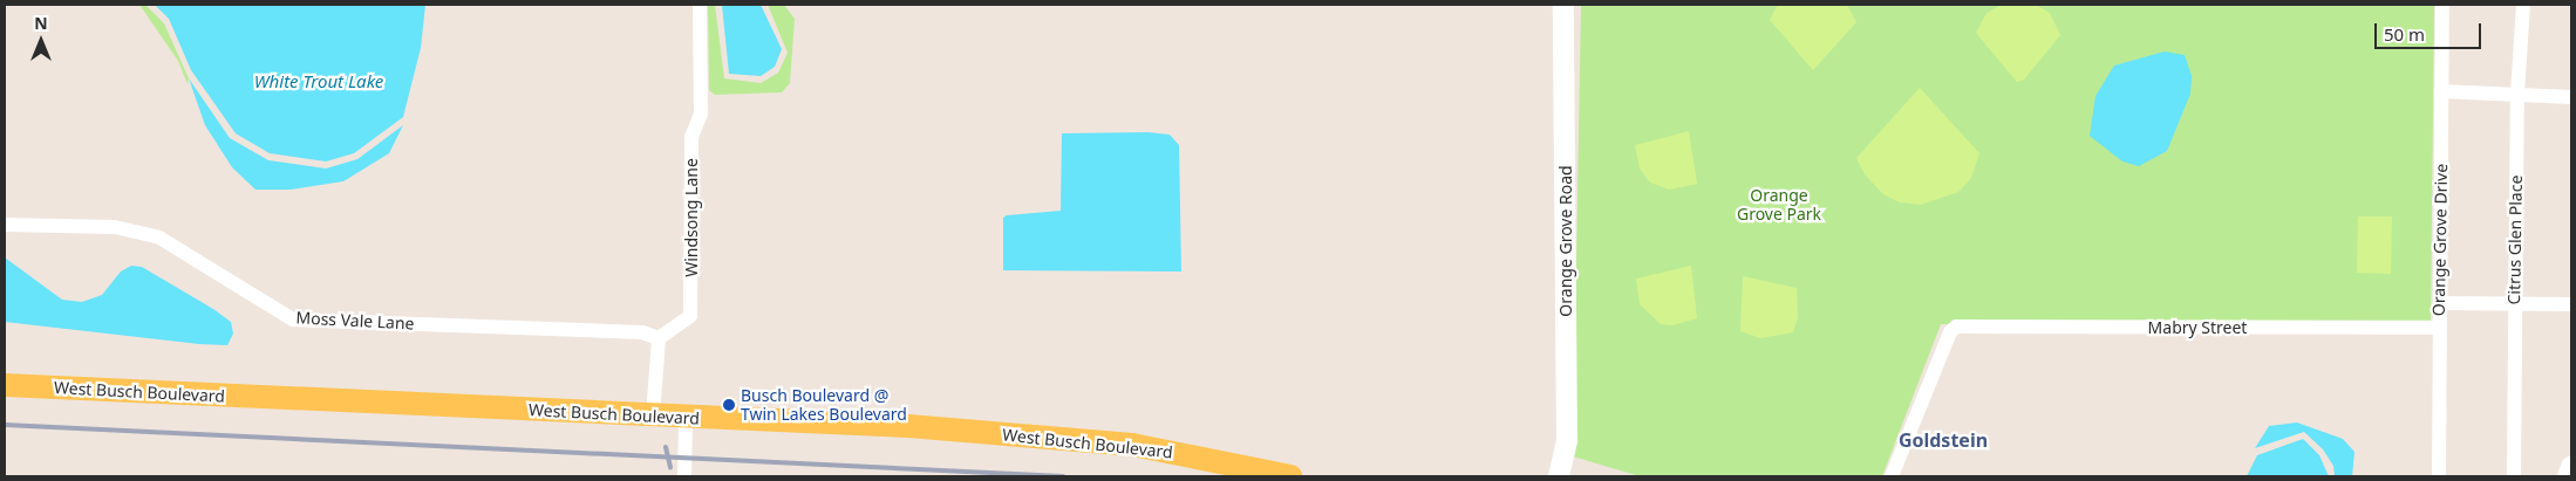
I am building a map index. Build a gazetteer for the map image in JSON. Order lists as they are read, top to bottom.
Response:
{
  "streets": {
    "main road": ["West Busch Boulevard"],
    "street": [
      "Windsong Lane",
      "Orange Grove Drive",
      "Citrus Glen Place",
      "Orange Grove Road",
      "Moss Vale Lane",
      "Mabry Street"
    ]
  },
  "crossings": [
    ["Windsong Lane", "Moss Vale Lane"],
    ["Orange Grove Drive", "Mabry Street"]
  ],
  "districts": ["Goldstein"],
  "water": ["White Trout Lake"],
  "parks": ["Orange Grove Park"],
  "places": ["Busch Boulevard @ Twin Lakes Boulevard"],
  "scale_bar": "50 m",
  "north": "top"
}
